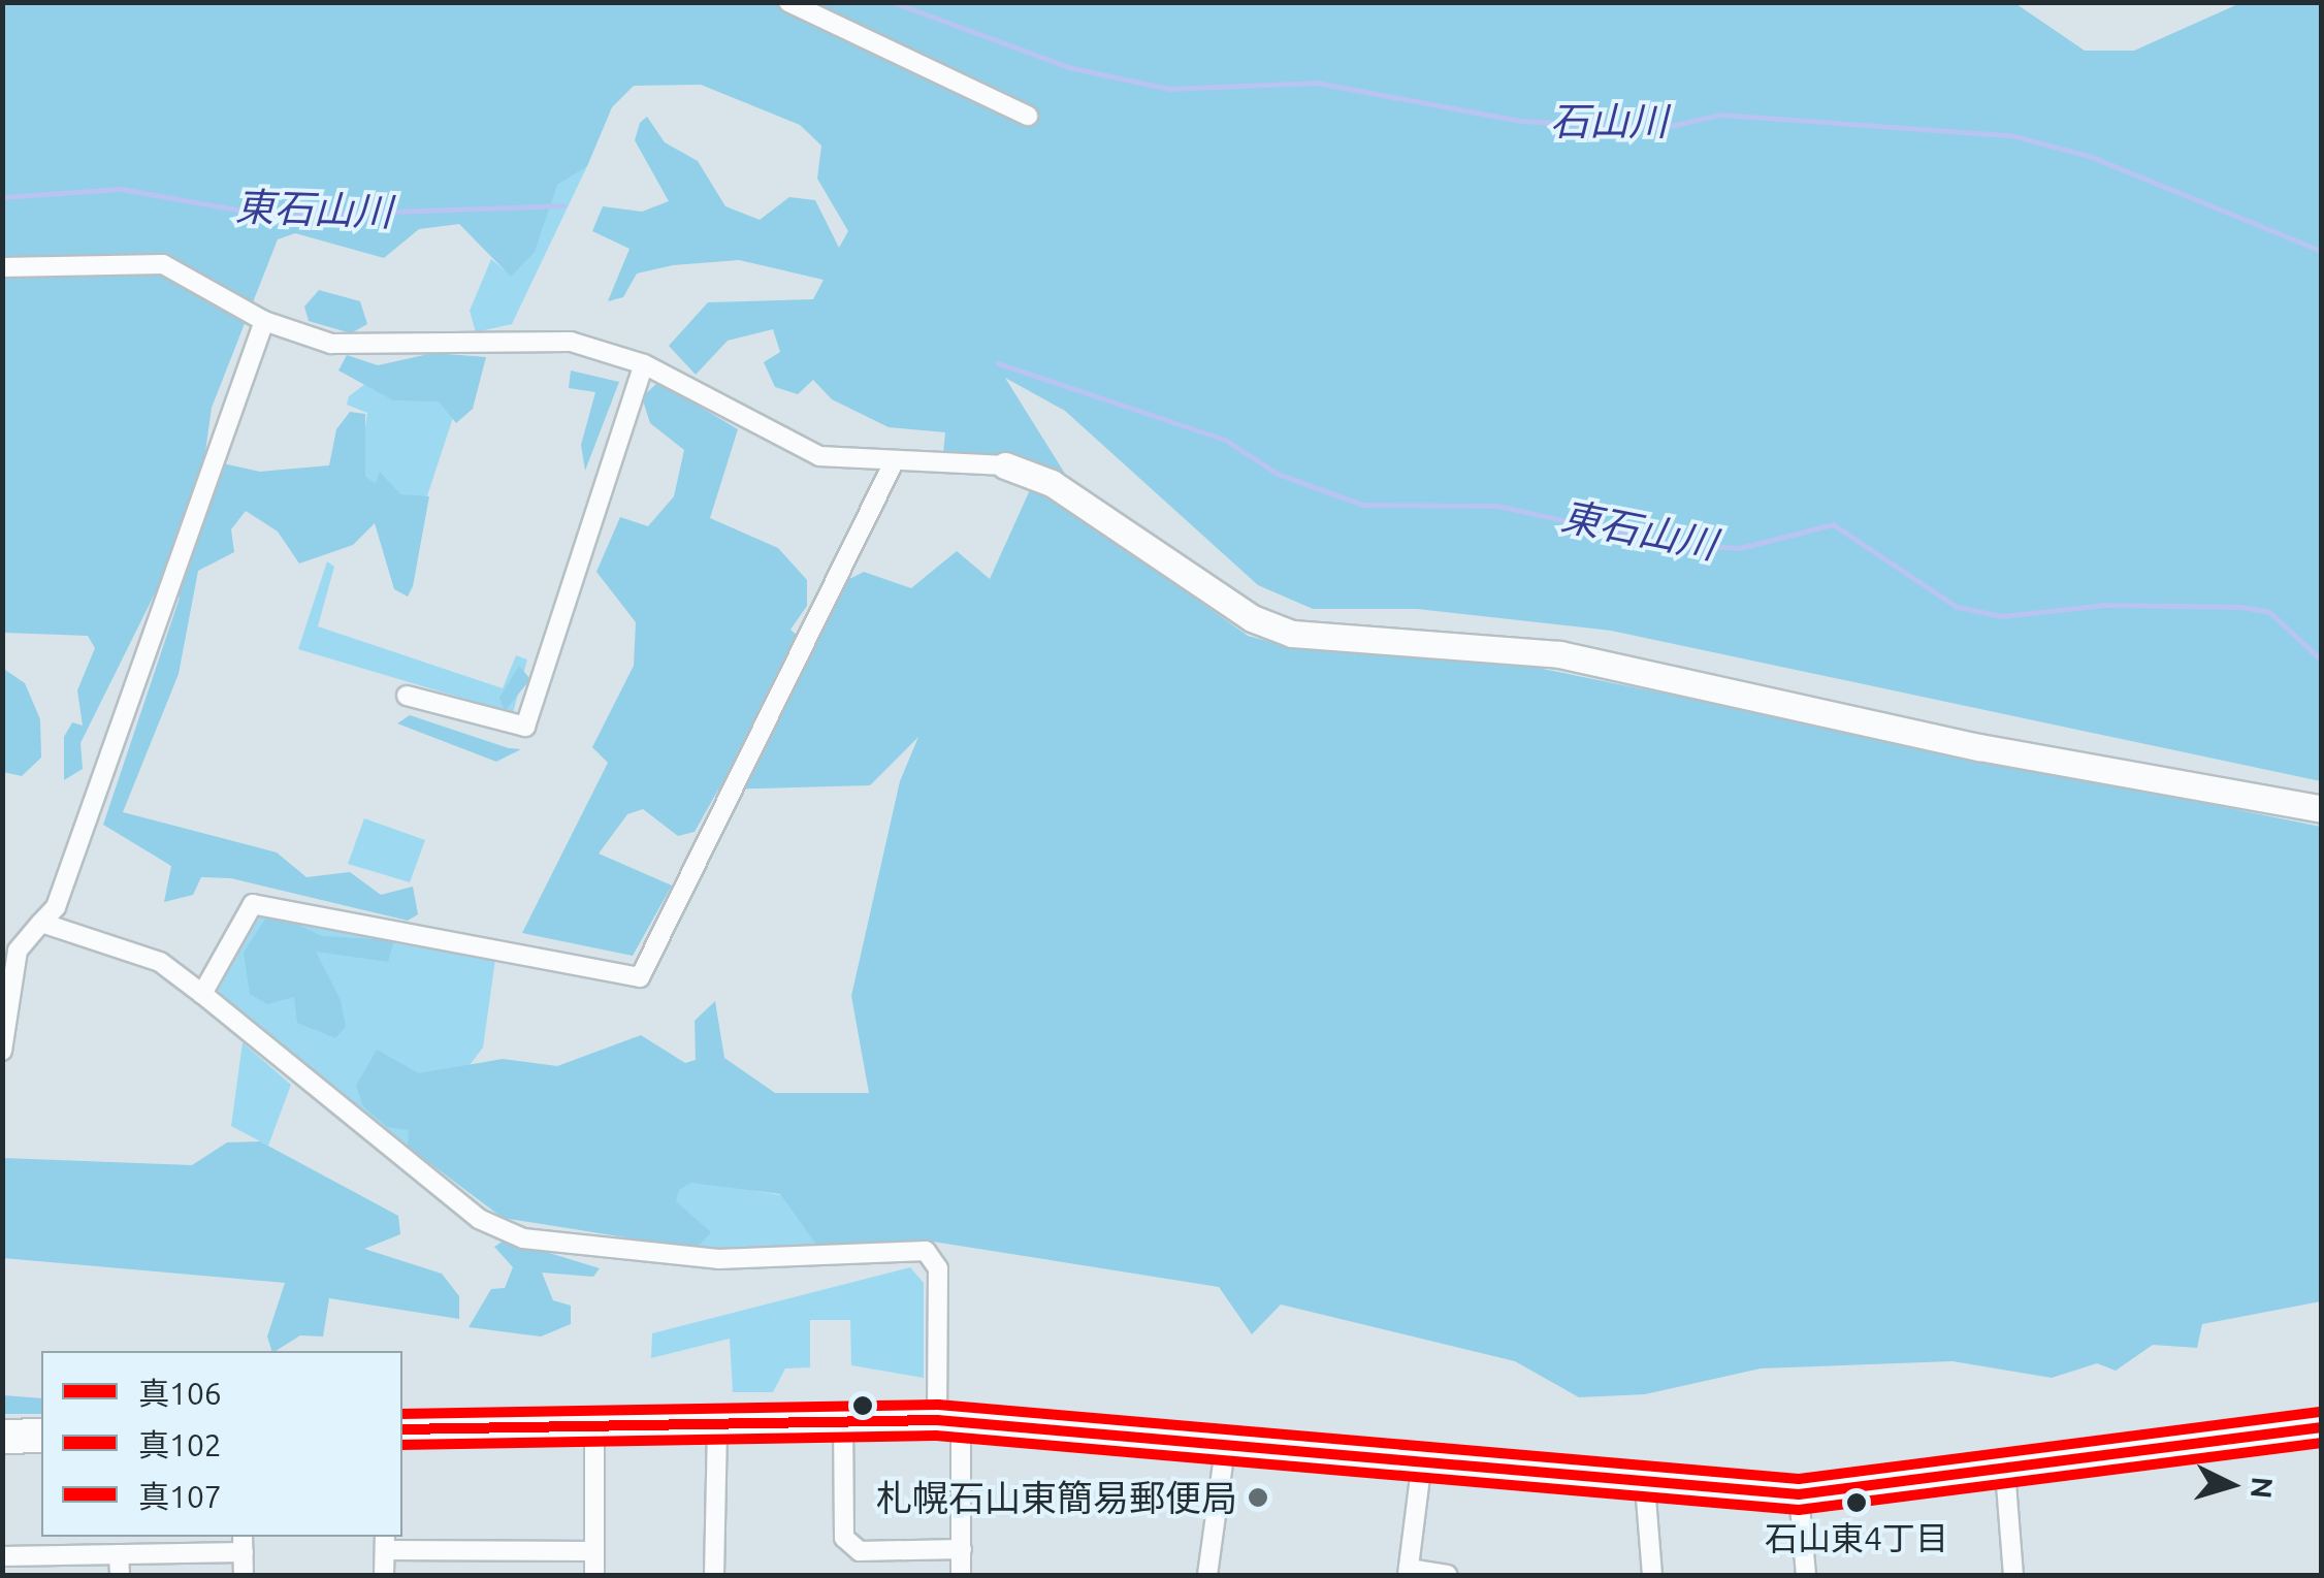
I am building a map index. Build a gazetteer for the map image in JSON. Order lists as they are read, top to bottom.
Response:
{
  "water": ["石山川", "東石山川"],
  "places": ["札幌石山東簡易郵便局", "石山東4丁目"],
  "lines": ["transit line 真107", "transit line 真106", "transit line 真102"],
  "legend": ["真106", "真102", "真107"],
  "north": "right"
}
